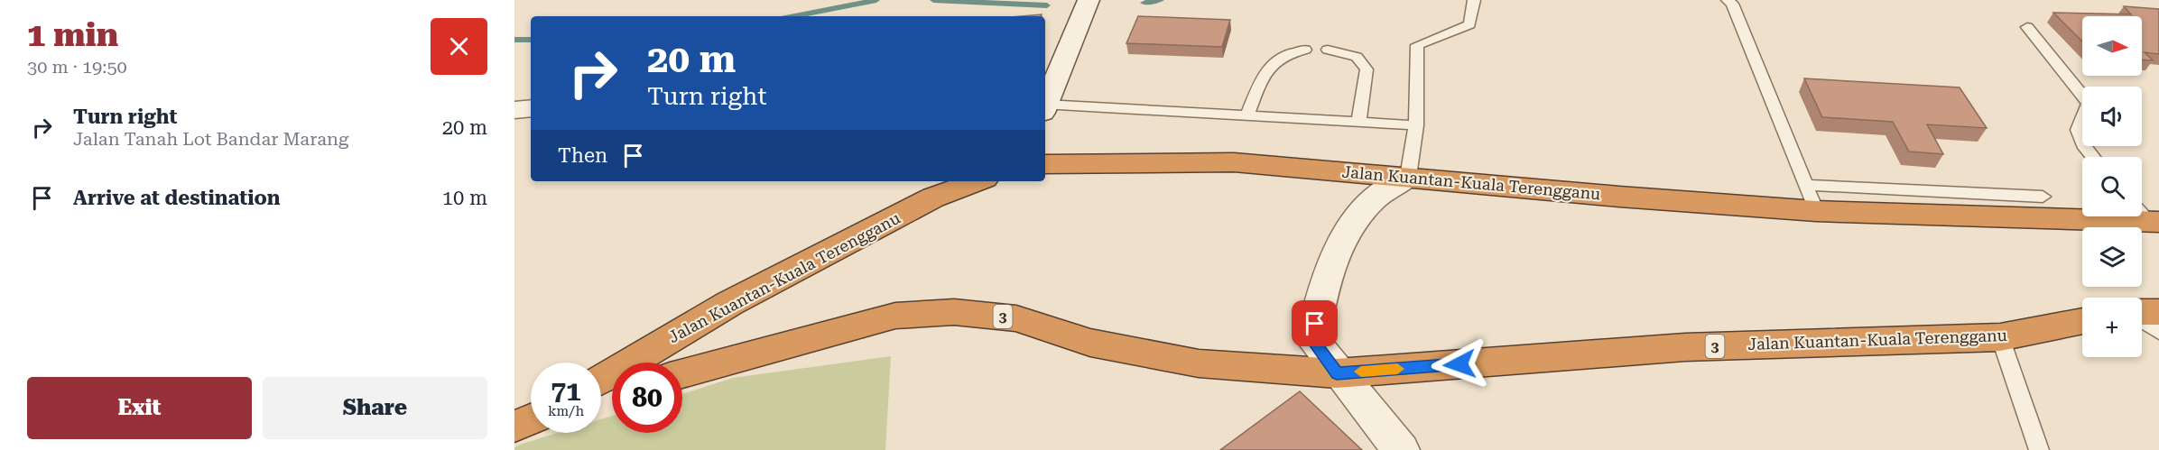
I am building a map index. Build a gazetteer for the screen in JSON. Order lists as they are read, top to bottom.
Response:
{
  "streets": {
    "highway": ["Jalan Kuantan-Kuala Terengganu", "3"]
  },
  "north": "right",
  "page": {
    "heading": ["1 min", "30 m · 19:50"],
    "map_buttons": "+",
    "turn": ["20 m", "Turn right"],
    "list": [
      {
        "name": "Turn right",
        "note": "Jalan Tanah Lot Bandar Marang",
        "value": "20 m"
      },
      {
        "name": "Arrive at destination",
        "value": "10 m"
      }
    ],
    "then": "Then",
    "speed": "71 km/h",
    "limit": "80",
    "buttons": ["Exit", "Share"]
  }
}
